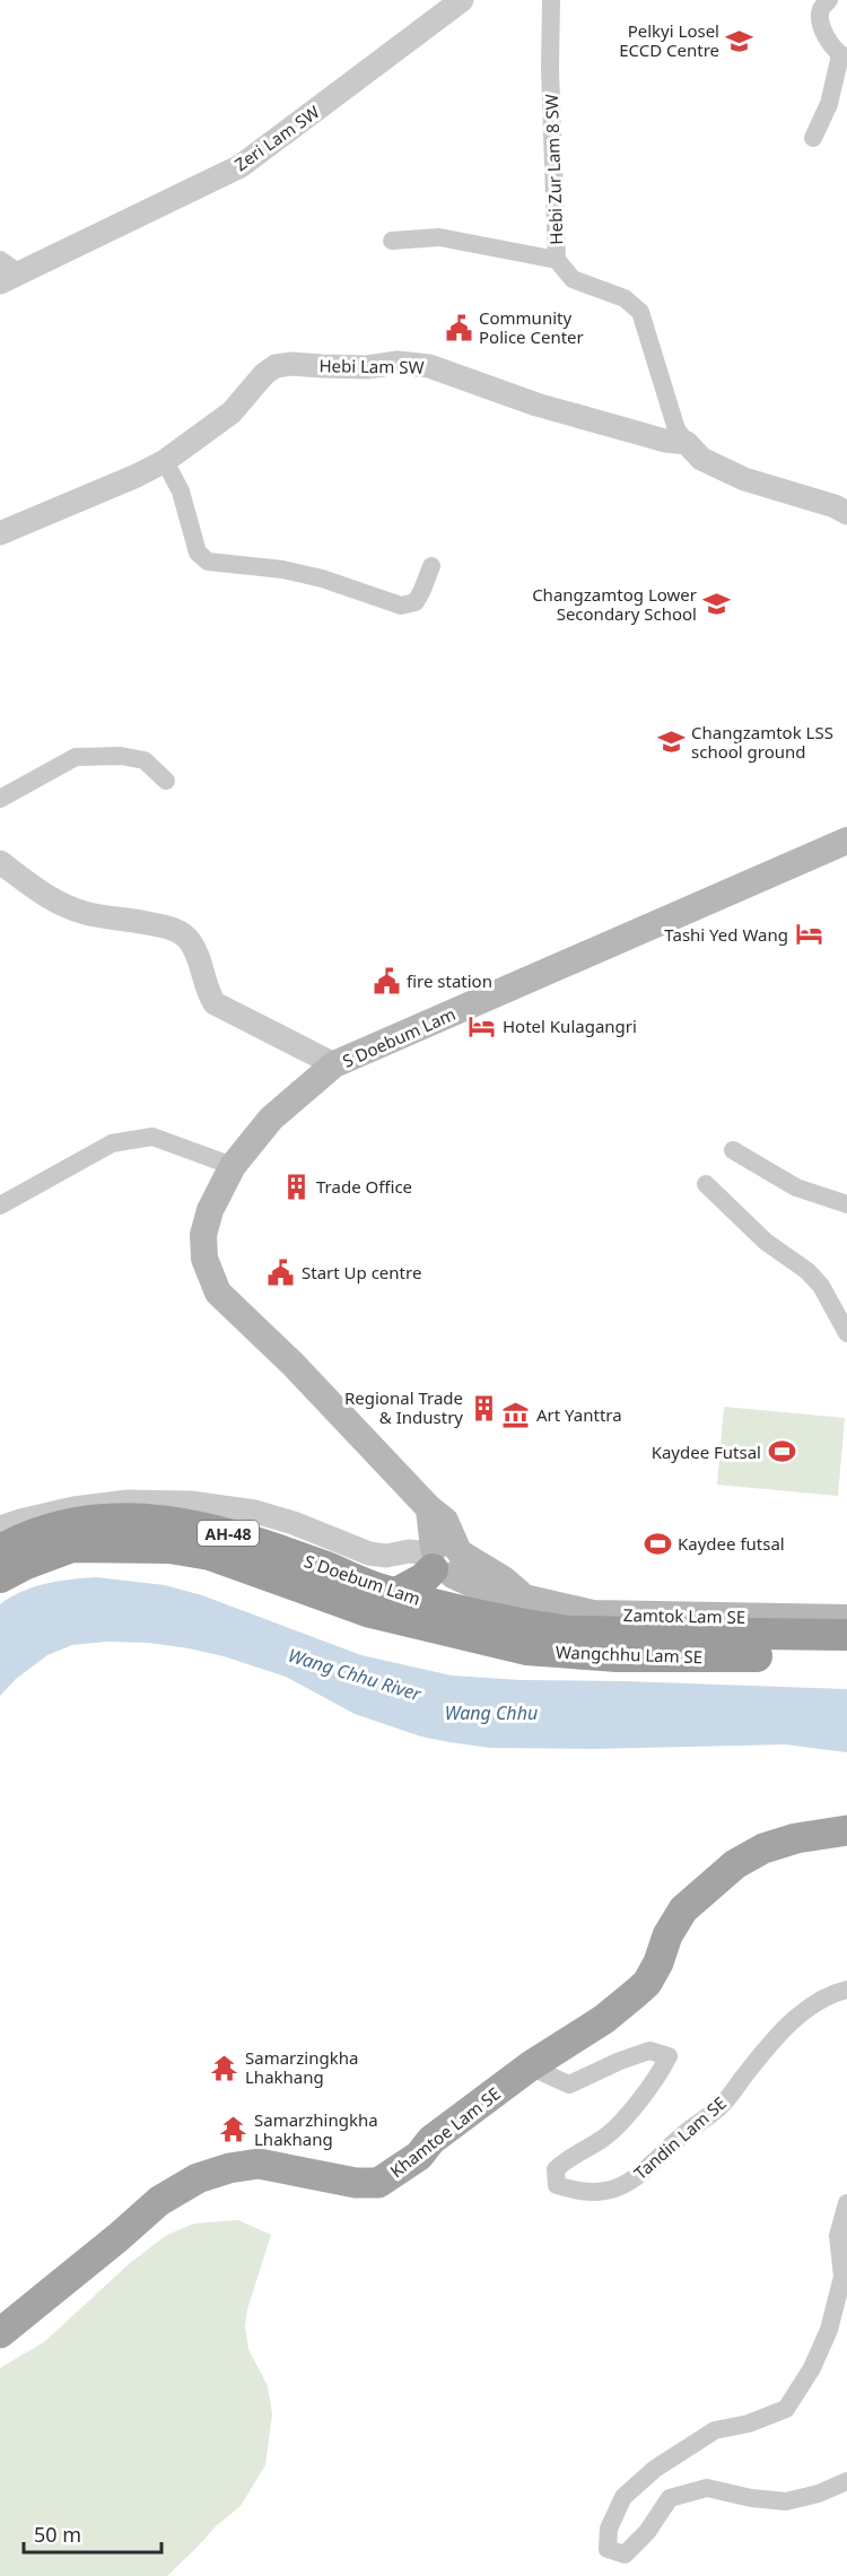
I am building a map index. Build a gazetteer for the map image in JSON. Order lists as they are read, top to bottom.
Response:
{
  "streets": {
    "highway": ["S Doebum Lam", "AH-48", "Wangchhu Lam SE"],
    "main road": ["Zamtok Lam SE", "Khamtoe Lam SE"],
    "street": [
      "Zeri Lam SW",
      "Hebi Zur Lam 8 SW",
      "Hebi Lam SW",
      "Tandin Lam SE"
    ]
  },
  "crossings": [
    ["Hebi Zur Lam 8 SW", "Hebi Lam SW"],
    ["S Doebum Lam", "Zamtok Lam SE"],
    ["S Doebum Lam", "Wangchhu Lam SE"],
    ["Khamtoe Lam SE", "Tandin Lam SE"]
  ],
  "water": ["Wang Chhu River", "Wang Chhu"],
  "places": {
    "school or university": ["Pelkyi Losel ECCD Centre", "Changzamtog Lower Secondary School", "Changzamtok LSS school ground"],
    "public building": ["Community Police Center", "fire station", "Start Up centre"],
    "hotel": ["Tashi Yed Wang", "Hotel Kulagangri"],
    "building": ["Trade Office", "Regional Trade & Industry"],
    "museum": ["Art Yanttra"],
    "sports": ["Kaydee Futsal", "Kaydee futsal"],
    "temple": ["Samarzingkha Lhakhang", "Samarzhingkha Lhakhang"]
  },
  "scale_bar": "50 m"
}
